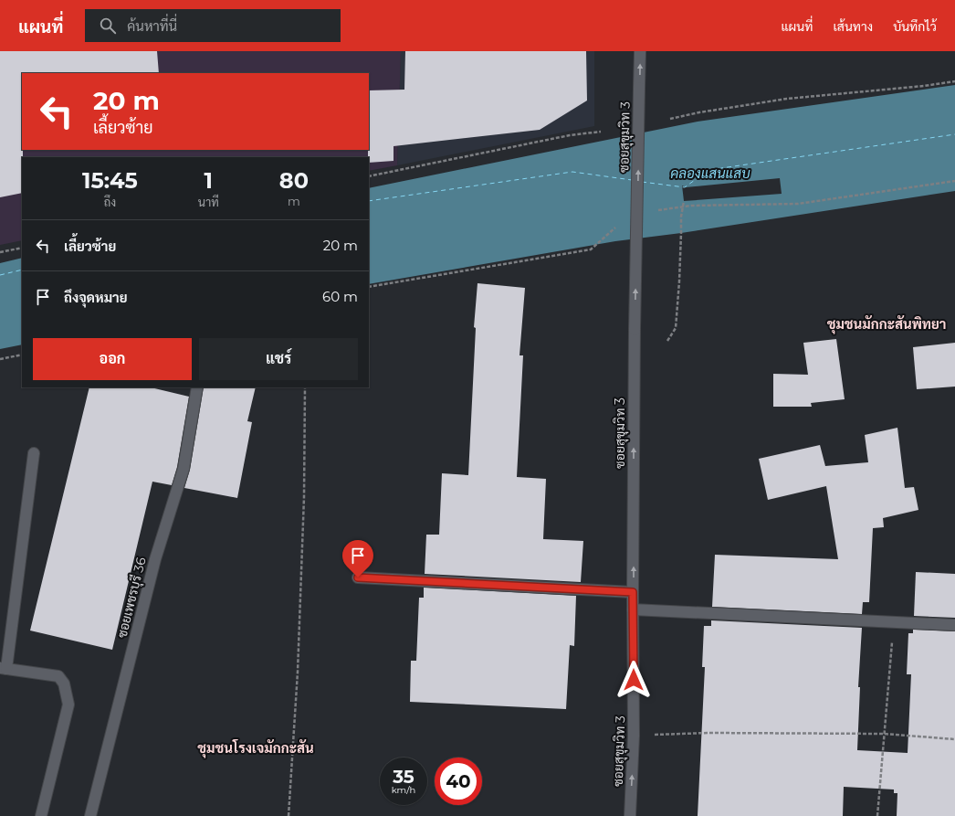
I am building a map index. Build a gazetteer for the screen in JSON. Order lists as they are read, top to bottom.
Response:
{
  "streets": {
    "street": ["ซอยสุขุมวิท 3", "ซอยเพชรบุรี 36"]
  },
  "one_way": ["ซอยสุขุมวิท 3"],
  "districts": ["ชุมชนมักกะสันพิทยา", "ชุมชนโรงเจมักกะสัน"],
  "water": ["คลองแสนแสบ"],
  "page": {
    "header": "แผนที่",
    "search": "ค้นหาที่นี่",
    "nav": ["แผนที่", "เส้นทาง", "บันทึกไว้"],
    "turn": ["20 m", "เลี้ยวซ้าย"],
    "eta": [
      "15:45",
      "ถึง",
      "1",
      "นาที",
      "80",
      "m"
    ],
    "list": [
      {
        "name": "เลี้ยวซ้าย",
        "value": "20 m"
      },
      {
        "name": "ถึงจุดหมาย",
        "value": "60 m"
      }
    ],
    "buttons": ["ออก", "แชร์"],
    "speed": "35 km/h",
    "limit": "40"
  }
}
